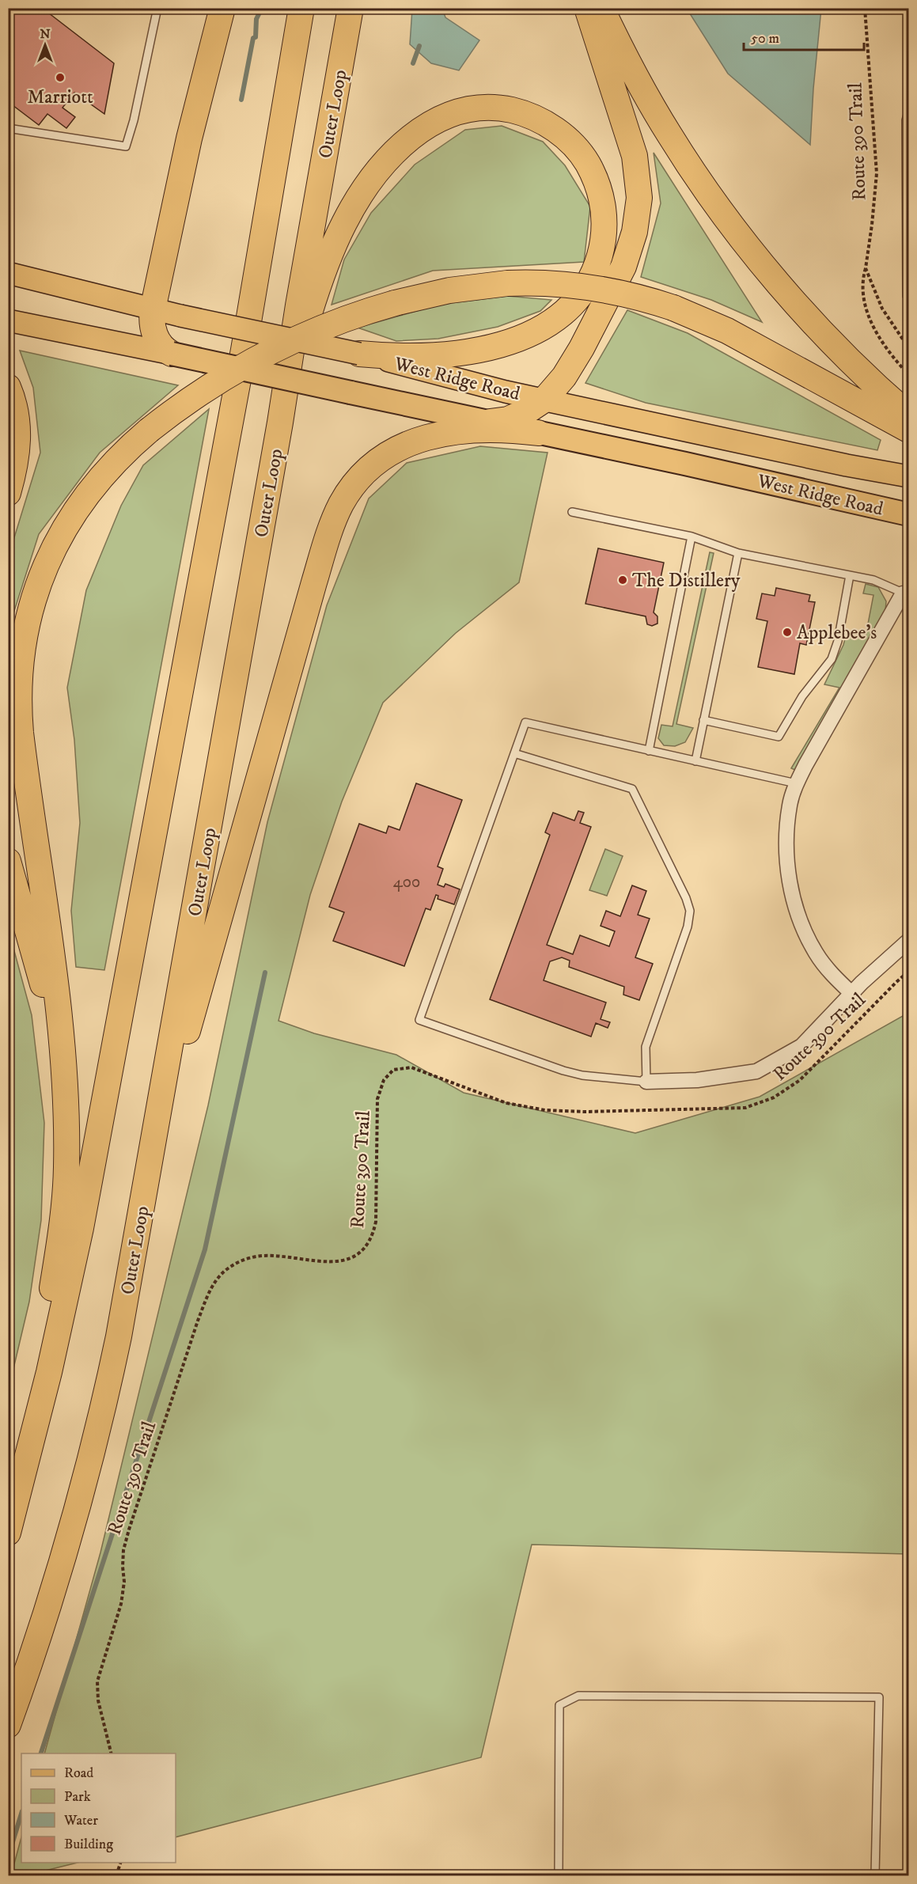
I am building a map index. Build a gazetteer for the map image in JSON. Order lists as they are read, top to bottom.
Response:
{
  "streets": {
    "highway": ["Outer Loop", "West Ridge Road"],
    "path": ["Route 390 Trail"]
  },
  "places": ["Marriott", "The Distillery", "Applebee's"],
  "house_numbers": ["400"],
  "legend": [
    "Road",
    "Park",
    "Water",
    "Building"
  ],
  "scale_bar": "50 m",
  "north": "top"
}
